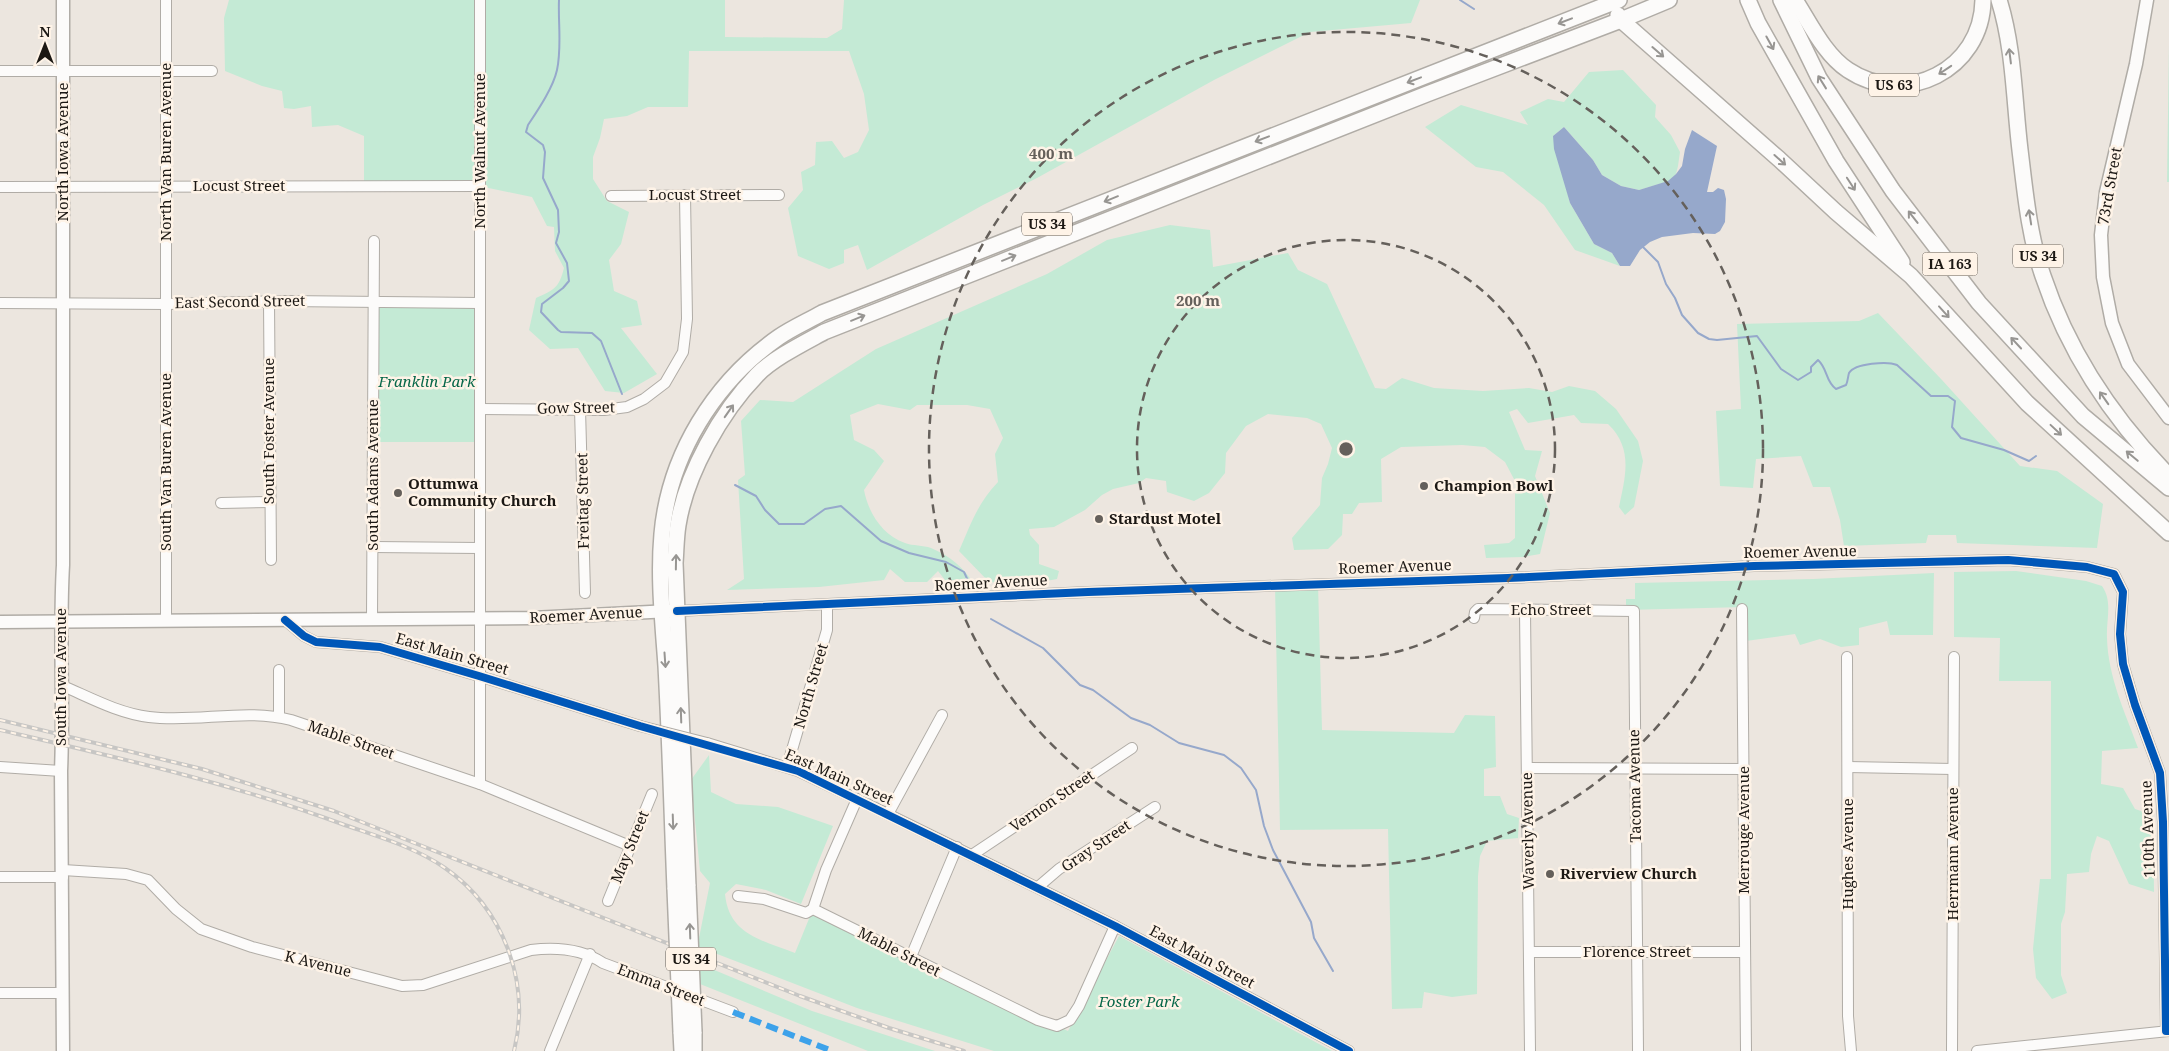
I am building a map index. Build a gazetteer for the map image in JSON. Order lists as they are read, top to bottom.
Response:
{
  "streets": {
    "highway": ["US 63", "US 34", "IA 163"],
    "main road": [
      "North Iowa Avenue",
      "73rd Street",
      "Roemer Avenue",
      "South Iowa Avenue"
    ],
    "street": [
      "North Walnut Avenue",
      "North Van Buren Avenue",
      "Locust Street",
      "East Second Street",
      "Gow Street",
      "South Foster Avenue",
      "South Van Buren Avenue",
      "South Adams Avenue",
      "Freitag Street",
      "Echo Street",
      "East Main Street",
      "North Street",
      "Mable Street",
      "Tacoma Avenue",
      "Vernon Street",
      "110th Avenue",
      "Merrouge Avenue",
      "Waverly Avenue",
      "Gray Street",
      "May Street",
      "Hughes Avenue",
      "Herrmann Avenue",
      "Florence Street",
      "K Avenue",
      "Emma Street"
    ]
  },
  "crossings": [
    ["North Walnut Avenue", "Locust Street"],
    ["North Walnut Avenue", "East Second Street"],
    ["North Walnut Avenue", "Gow Street"],
    ["North Walnut Avenue", "Roemer Avenue"],
    ["North Walnut Avenue", "East Main Street"],
    ["North Walnut Avenue", "Mable Street"],
    ["North Iowa Avenue", "Locust Street"],
    ["North Iowa Avenue", "East Second Street"],
    ["North Iowa Avenue", "South Iowa Avenue"],
    ["North Van Buren Avenue", "Locust Street"],
    ["North Van Buren Avenue", "East Second Street"],
    ["North Van Buren Avenue", "South Van Buren Avenue"],
    ["Locust Street", "Gow Street"],
    ["US 34", "Roemer Avenue"],
    ["East Second Street", "South Foster Avenue"],
    ["East Second Street", "South Van Buren Avenue"],
    ["East Second Street", "South Adams Avenue"],
    ["East Second Street", "South Iowa Avenue"],
    ["Gow Street", "Freitag Street"],
    ["South Adams Avenue", "Roemer Avenue"],
    ["Roemer Avenue", "East Main Street"],
    ["Roemer Avenue", "North Street"],
    ["Roemer Avenue", "110th Avenue"],
    ["Echo Street", "Tacoma Avenue"],
    ["Echo Street", "Waverly Avenue"],
    ["East Main Street", "North Street"],
    ["East Main Street", "Mable Street"],
    ["East Main Street", "Vernon Street"],
    ["East Main Street", "Gray Street"],
    ["South Iowa Avenue", "Mable Street"],
    ["South Iowa Avenue", "K Avenue"],
    ["Mable Street", "May Street"],
    ["Tacoma Avenue", "Florence Street"],
    ["Merrouge Avenue", "Florence Street"],
    ["Waverly Avenue", "Florence Street"],
    ["K Avenue", "Emma Street"]
  ],
  "parks": ["Franklin Park", "Foster Park"],
  "places": [
    "Champion Bowl",
    "Ottumwa Community Church",
    "Stardust Motel",
    "Riverview Church"
  ],
  "north": "top",
  "rings": ["400 m", "200 m"]
}
